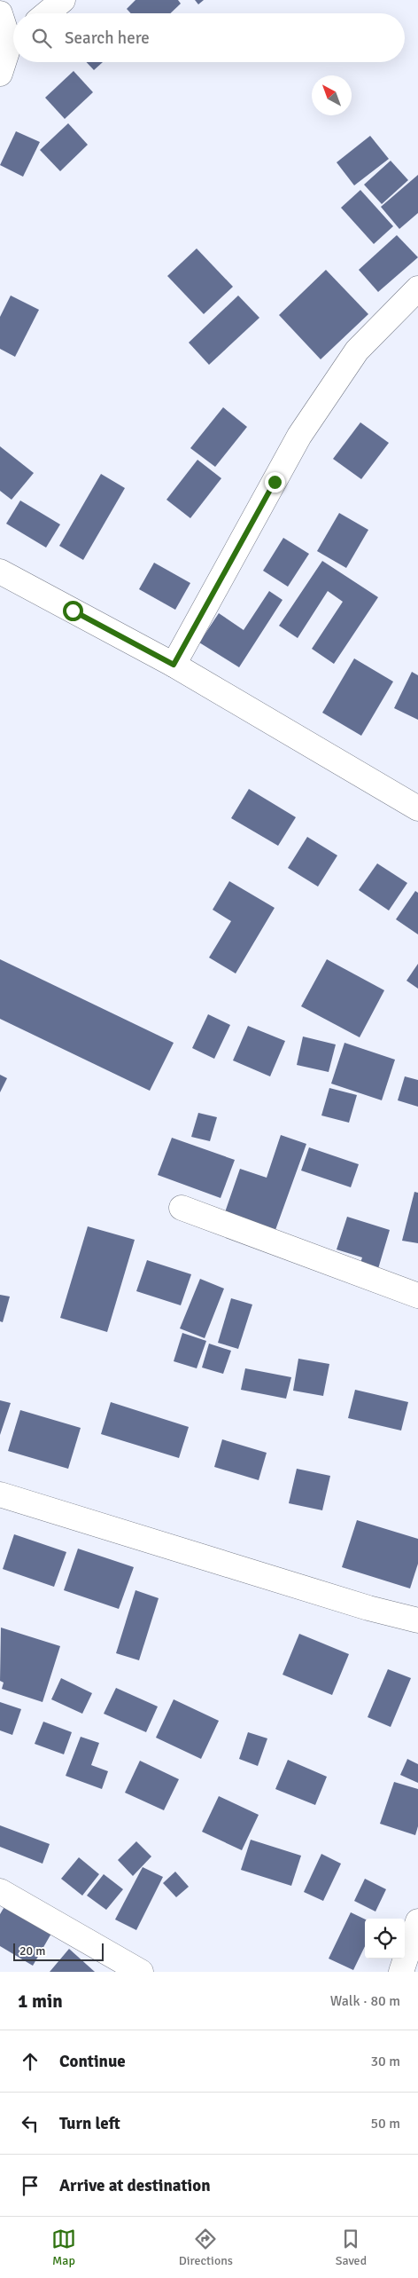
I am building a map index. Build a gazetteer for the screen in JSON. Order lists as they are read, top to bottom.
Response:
{
  "scale_bar": "20 m",
  "north": "top left",
  "page": {
    "search": "Search here",
    "scale": "20 m",
    "heading": ["1 min", "Walk · 80 m"],
    "list": [
      ["Continue", "30 m"],
      ["Turn left", "50 m"],
      "Arrive at destination"
    ],
    "nav": ["Map", "Directions", "Saved"]
  }
}
